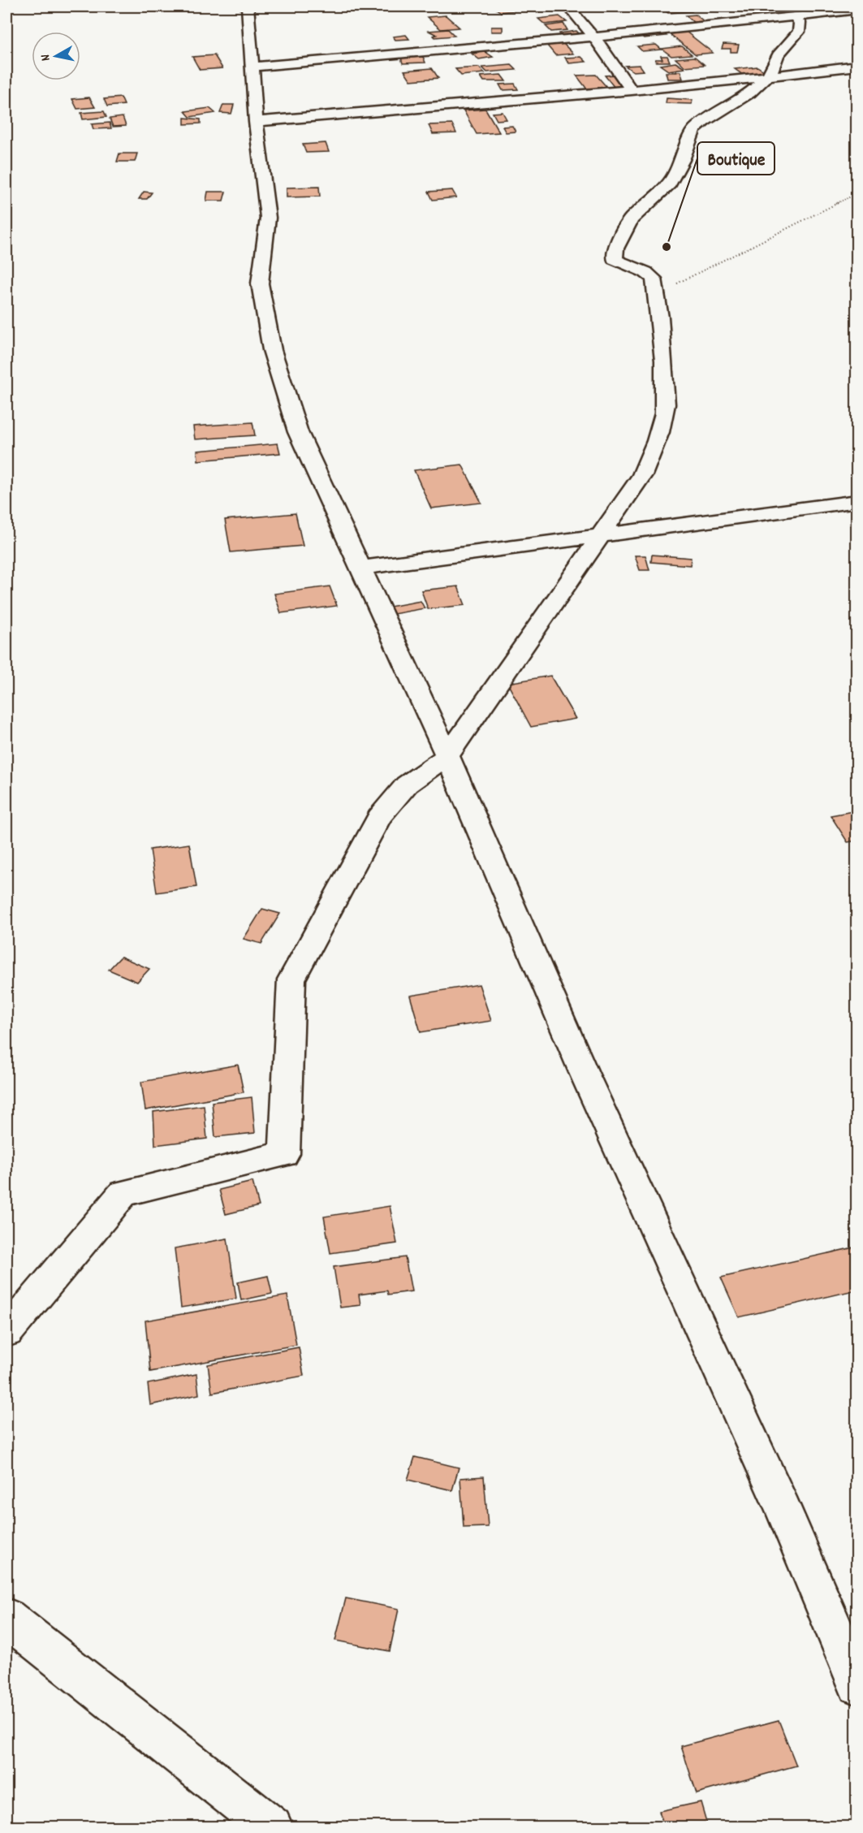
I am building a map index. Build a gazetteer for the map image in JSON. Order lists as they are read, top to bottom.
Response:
{
  "places": ["Boutique"],
  "north": "left"
}
